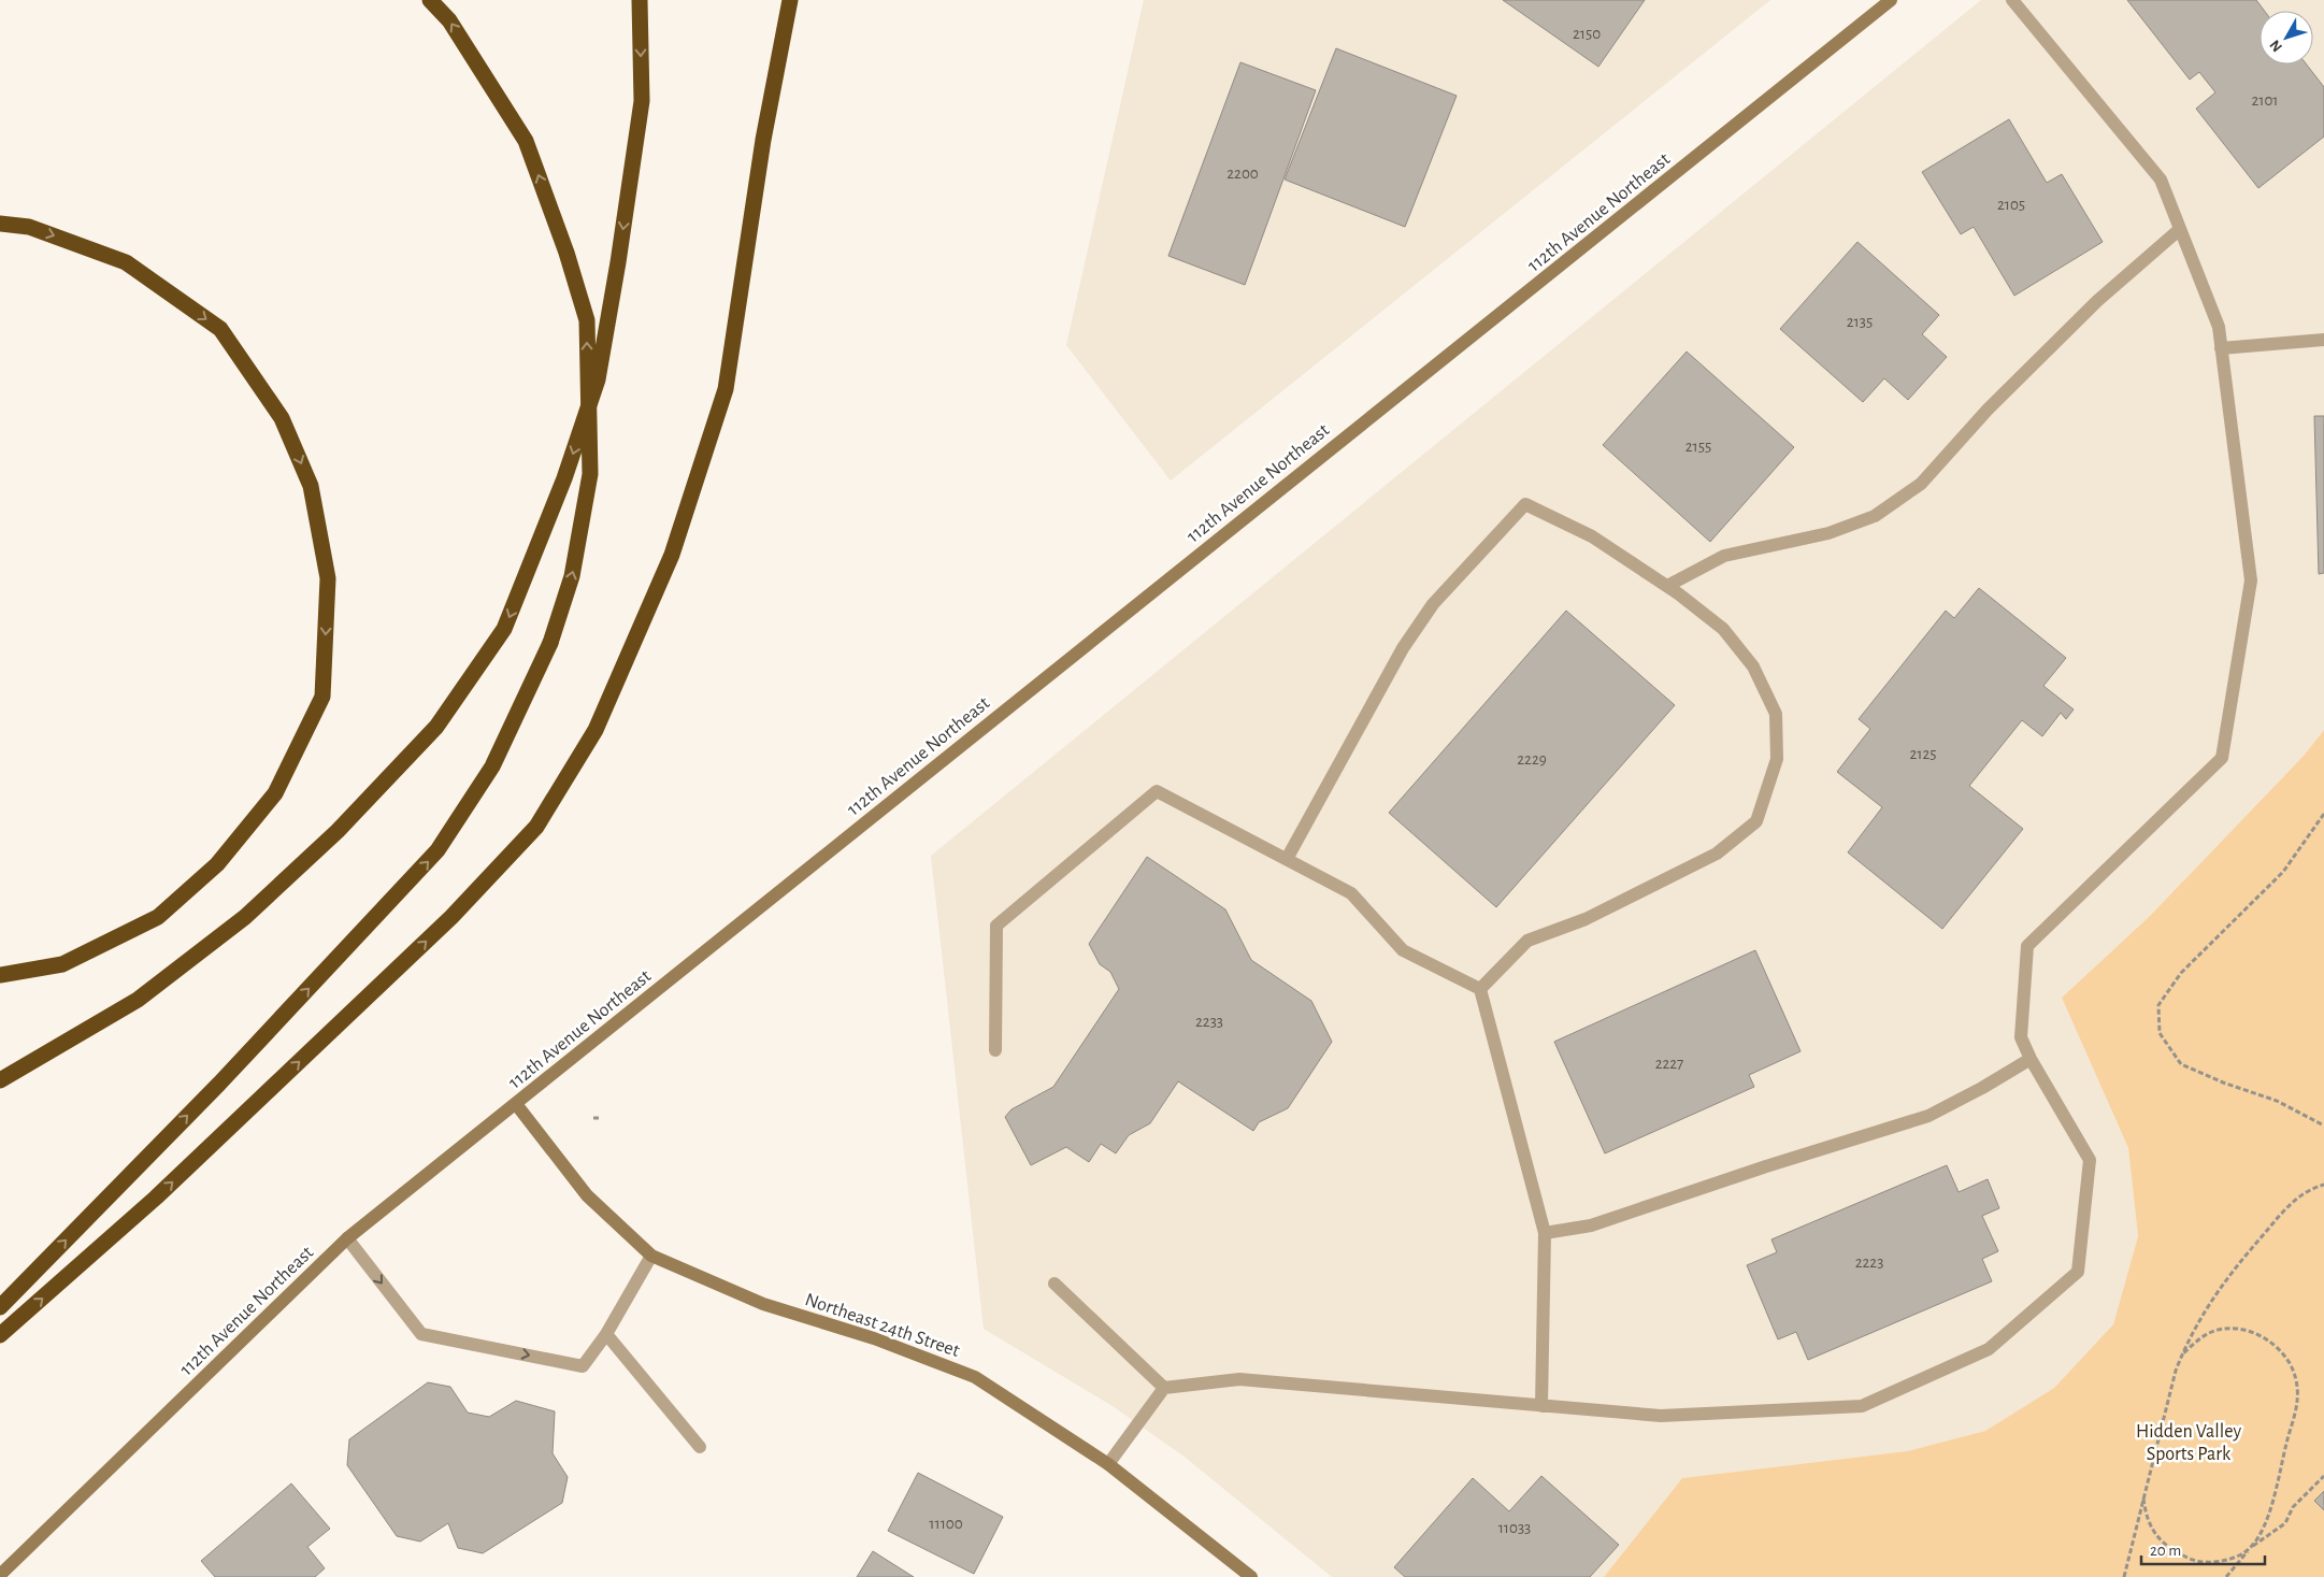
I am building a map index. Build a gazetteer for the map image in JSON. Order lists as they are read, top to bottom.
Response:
{
  "streets": {
    "main road": ["112th Avenue Northeast", "Northeast 24th Street"]
  },
  "crossings": [
    ["112th Avenue Northeast", "Northeast 24th Street"]
  ],
  "parks": ["Hidden Valley Sports Park"],
  "house_numbers": [
    "2150",
    "2101",
    "2200",
    "2105",
    "2135",
    "2155",
    "2125",
    "2229",
    "2233",
    "2227",
    "2223",
    "11100",
    "11033"
  ],
  "scale_bar": "20 m",
  "north": "bottom left"
}
